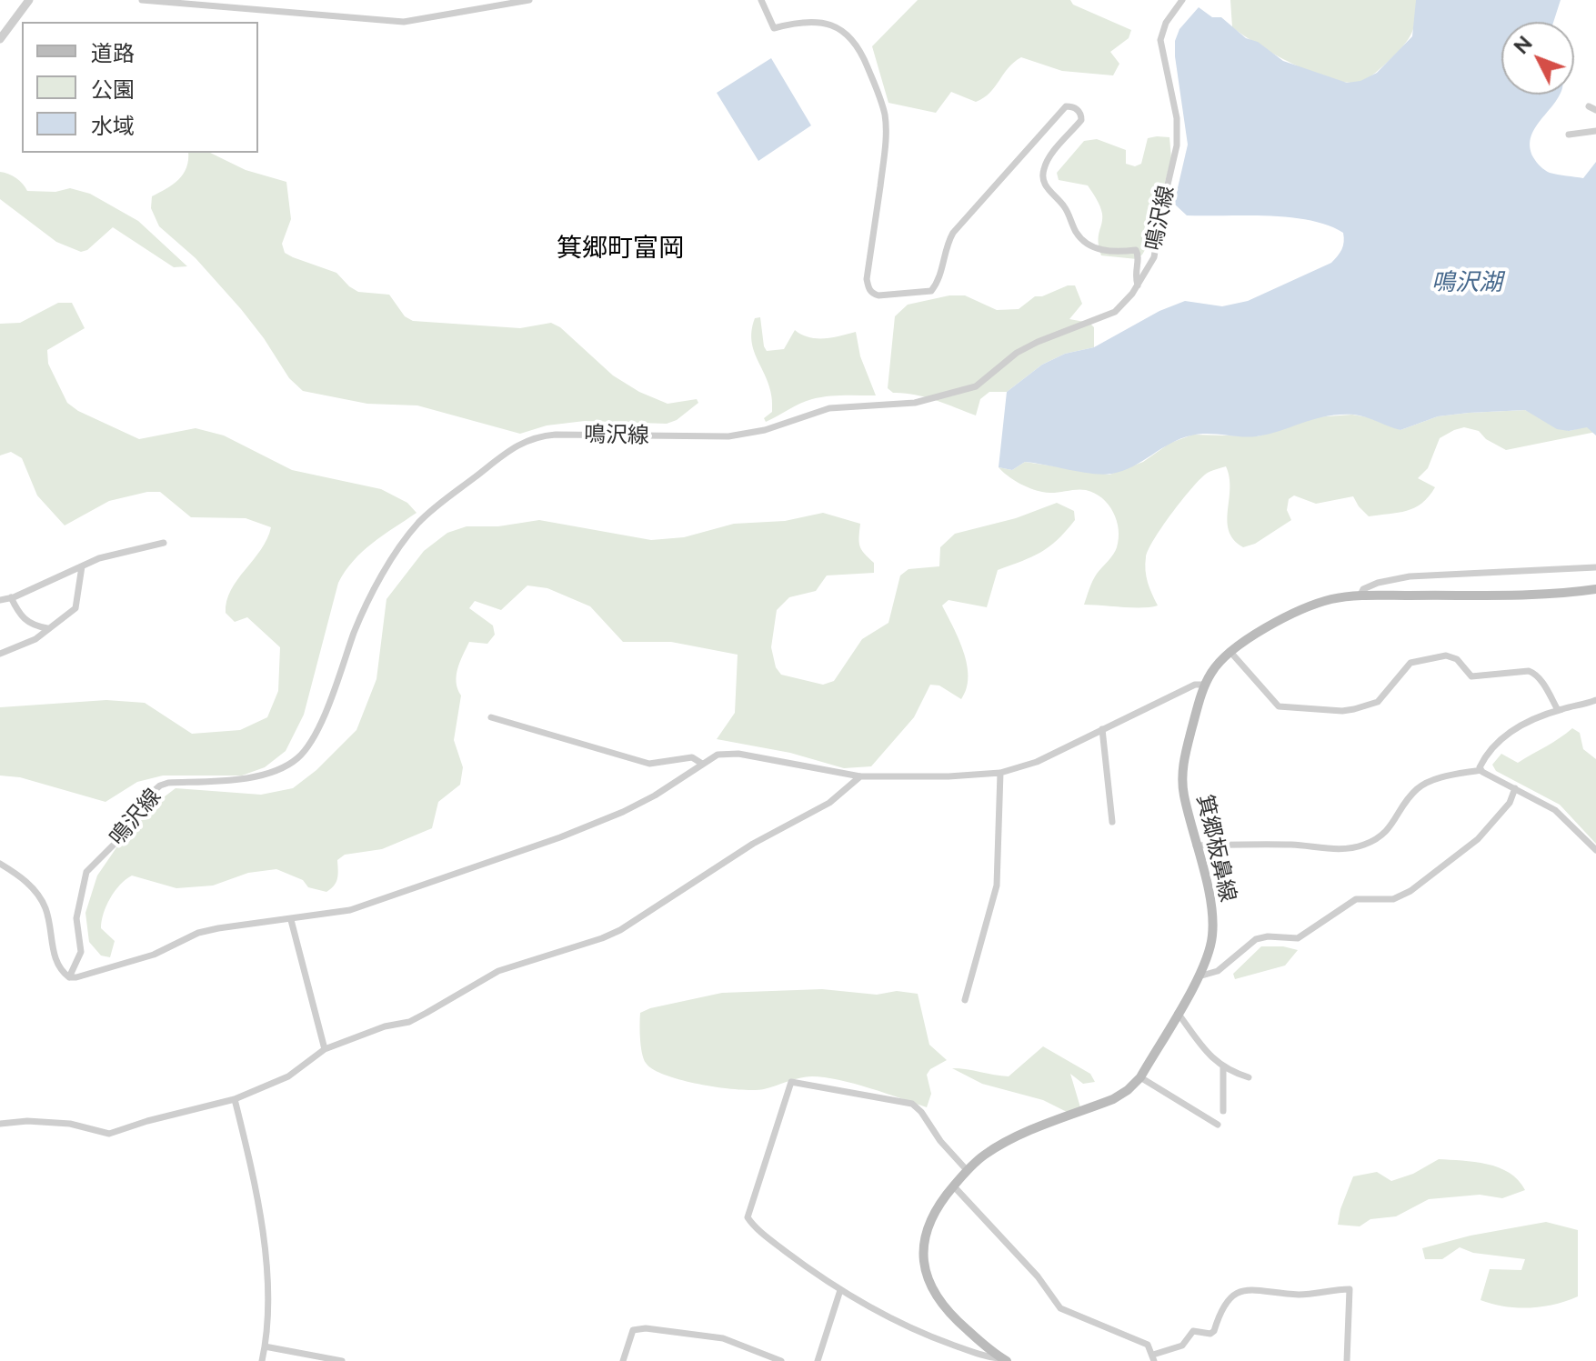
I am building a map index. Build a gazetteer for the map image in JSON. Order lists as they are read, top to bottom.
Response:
{
  "streets": {
    "main road": ["箕郷板鼻線"],
    "street": ["鳴沢線"]
  },
  "districts": ["箕郷町富岡"],
  "water": ["鳴沢湖"],
  "legend": ["道路", "公園", "水域"],
  "north": "top left"
}
